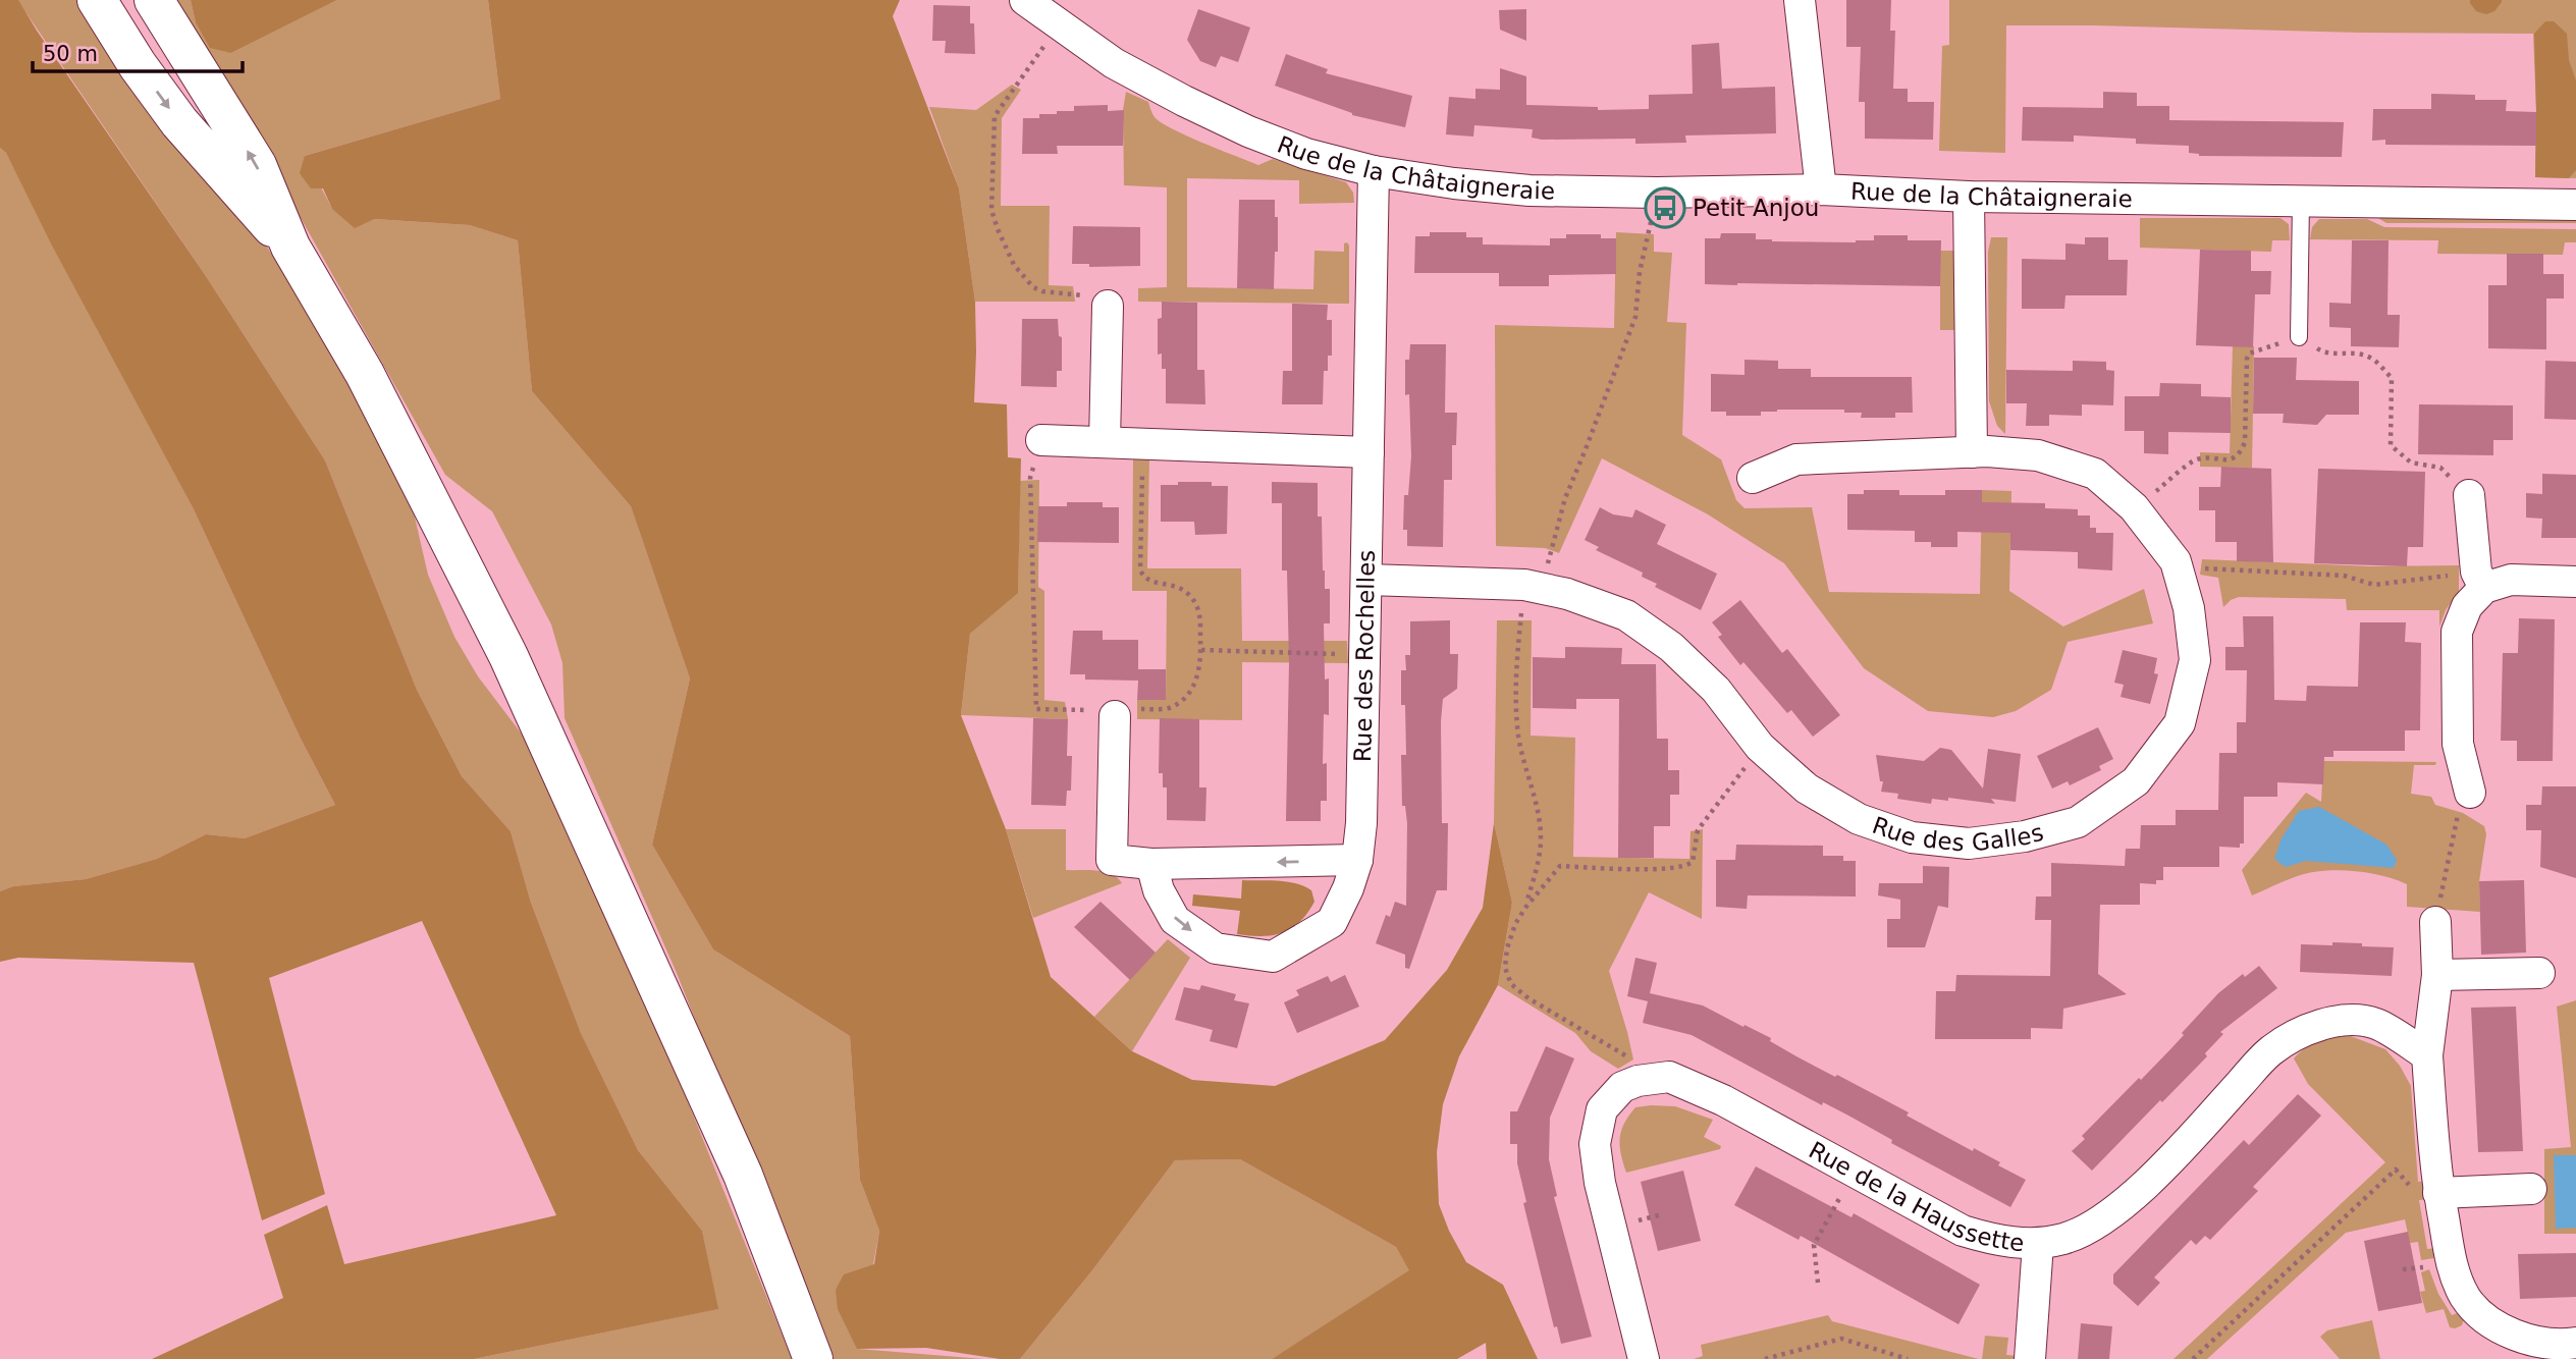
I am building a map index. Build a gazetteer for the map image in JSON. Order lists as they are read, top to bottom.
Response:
{
  "streets": {
    "street": [
      "Rue de la Châtaigneraie",
      "Rue des Rochelles",
      "Rue des Galles",
      "Rue de la Haussette"
    ]
  },
  "crossings": [
    ["Rue de la Châtaigneraie", "Rue des Rochelles"],
    ["Rue des Rochelles", "Rue des Galles"]
  ],
  "places": {
    "bus stop": ["Petit Anjou"]
  },
  "scale_bar": "50 m"
}
